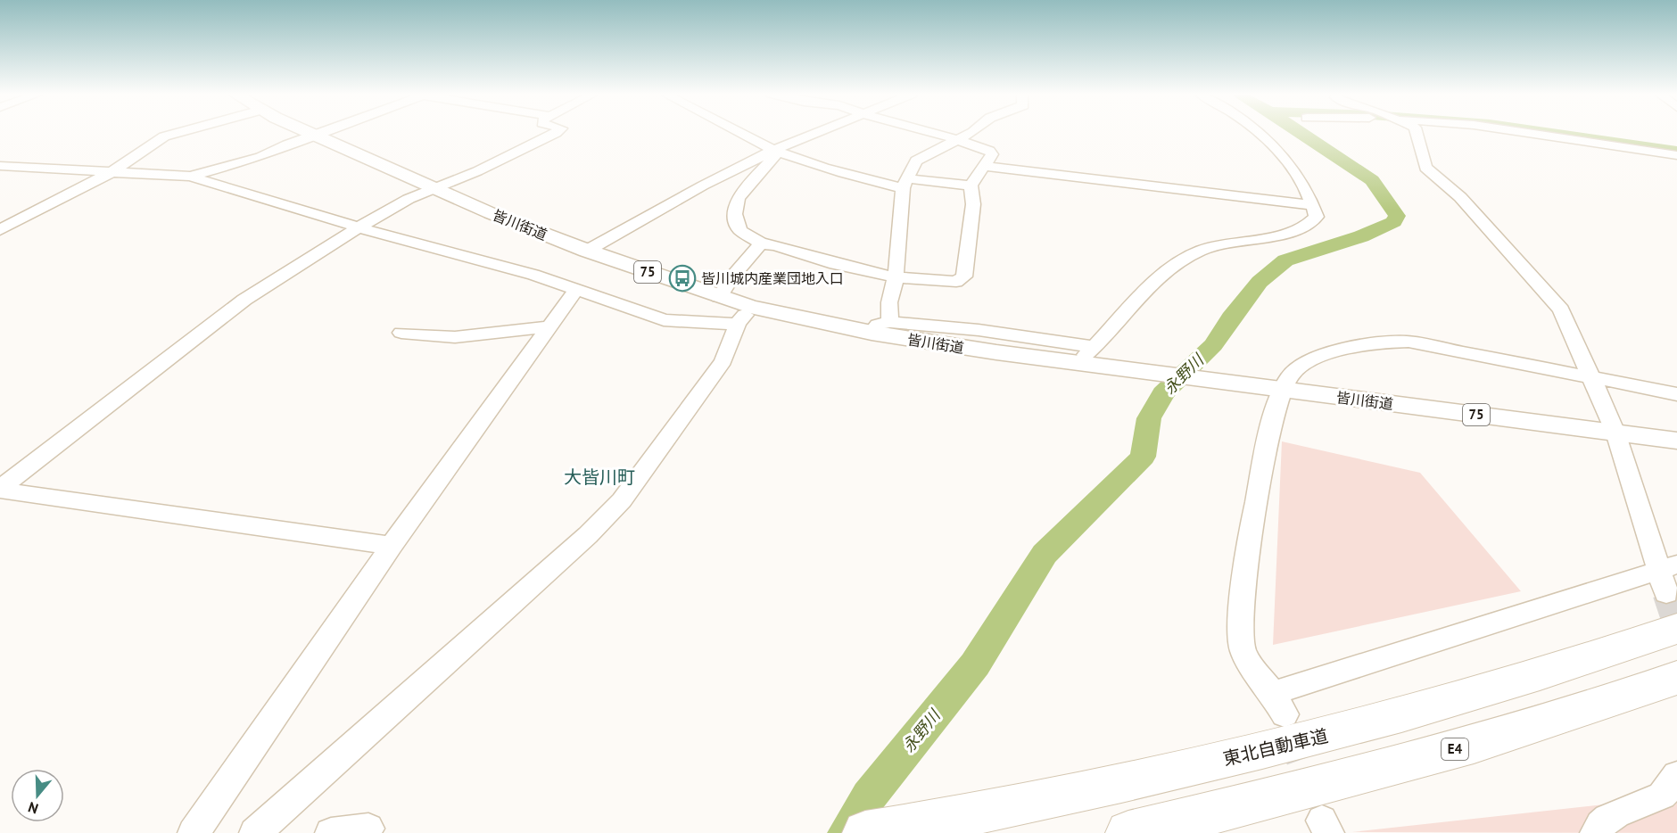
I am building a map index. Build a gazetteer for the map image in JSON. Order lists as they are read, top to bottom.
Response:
{
  "streets": {
    "highway": ["東北自動車道", "E4"],
    "main road": ["皆川街道", "75"]
  },
  "districts": ["大皆川町"],
  "water": ["永野川"],
  "places": {
    "bus stop": ["皆川城内産業団地入口"]
  },
  "north": "bottom"
}
